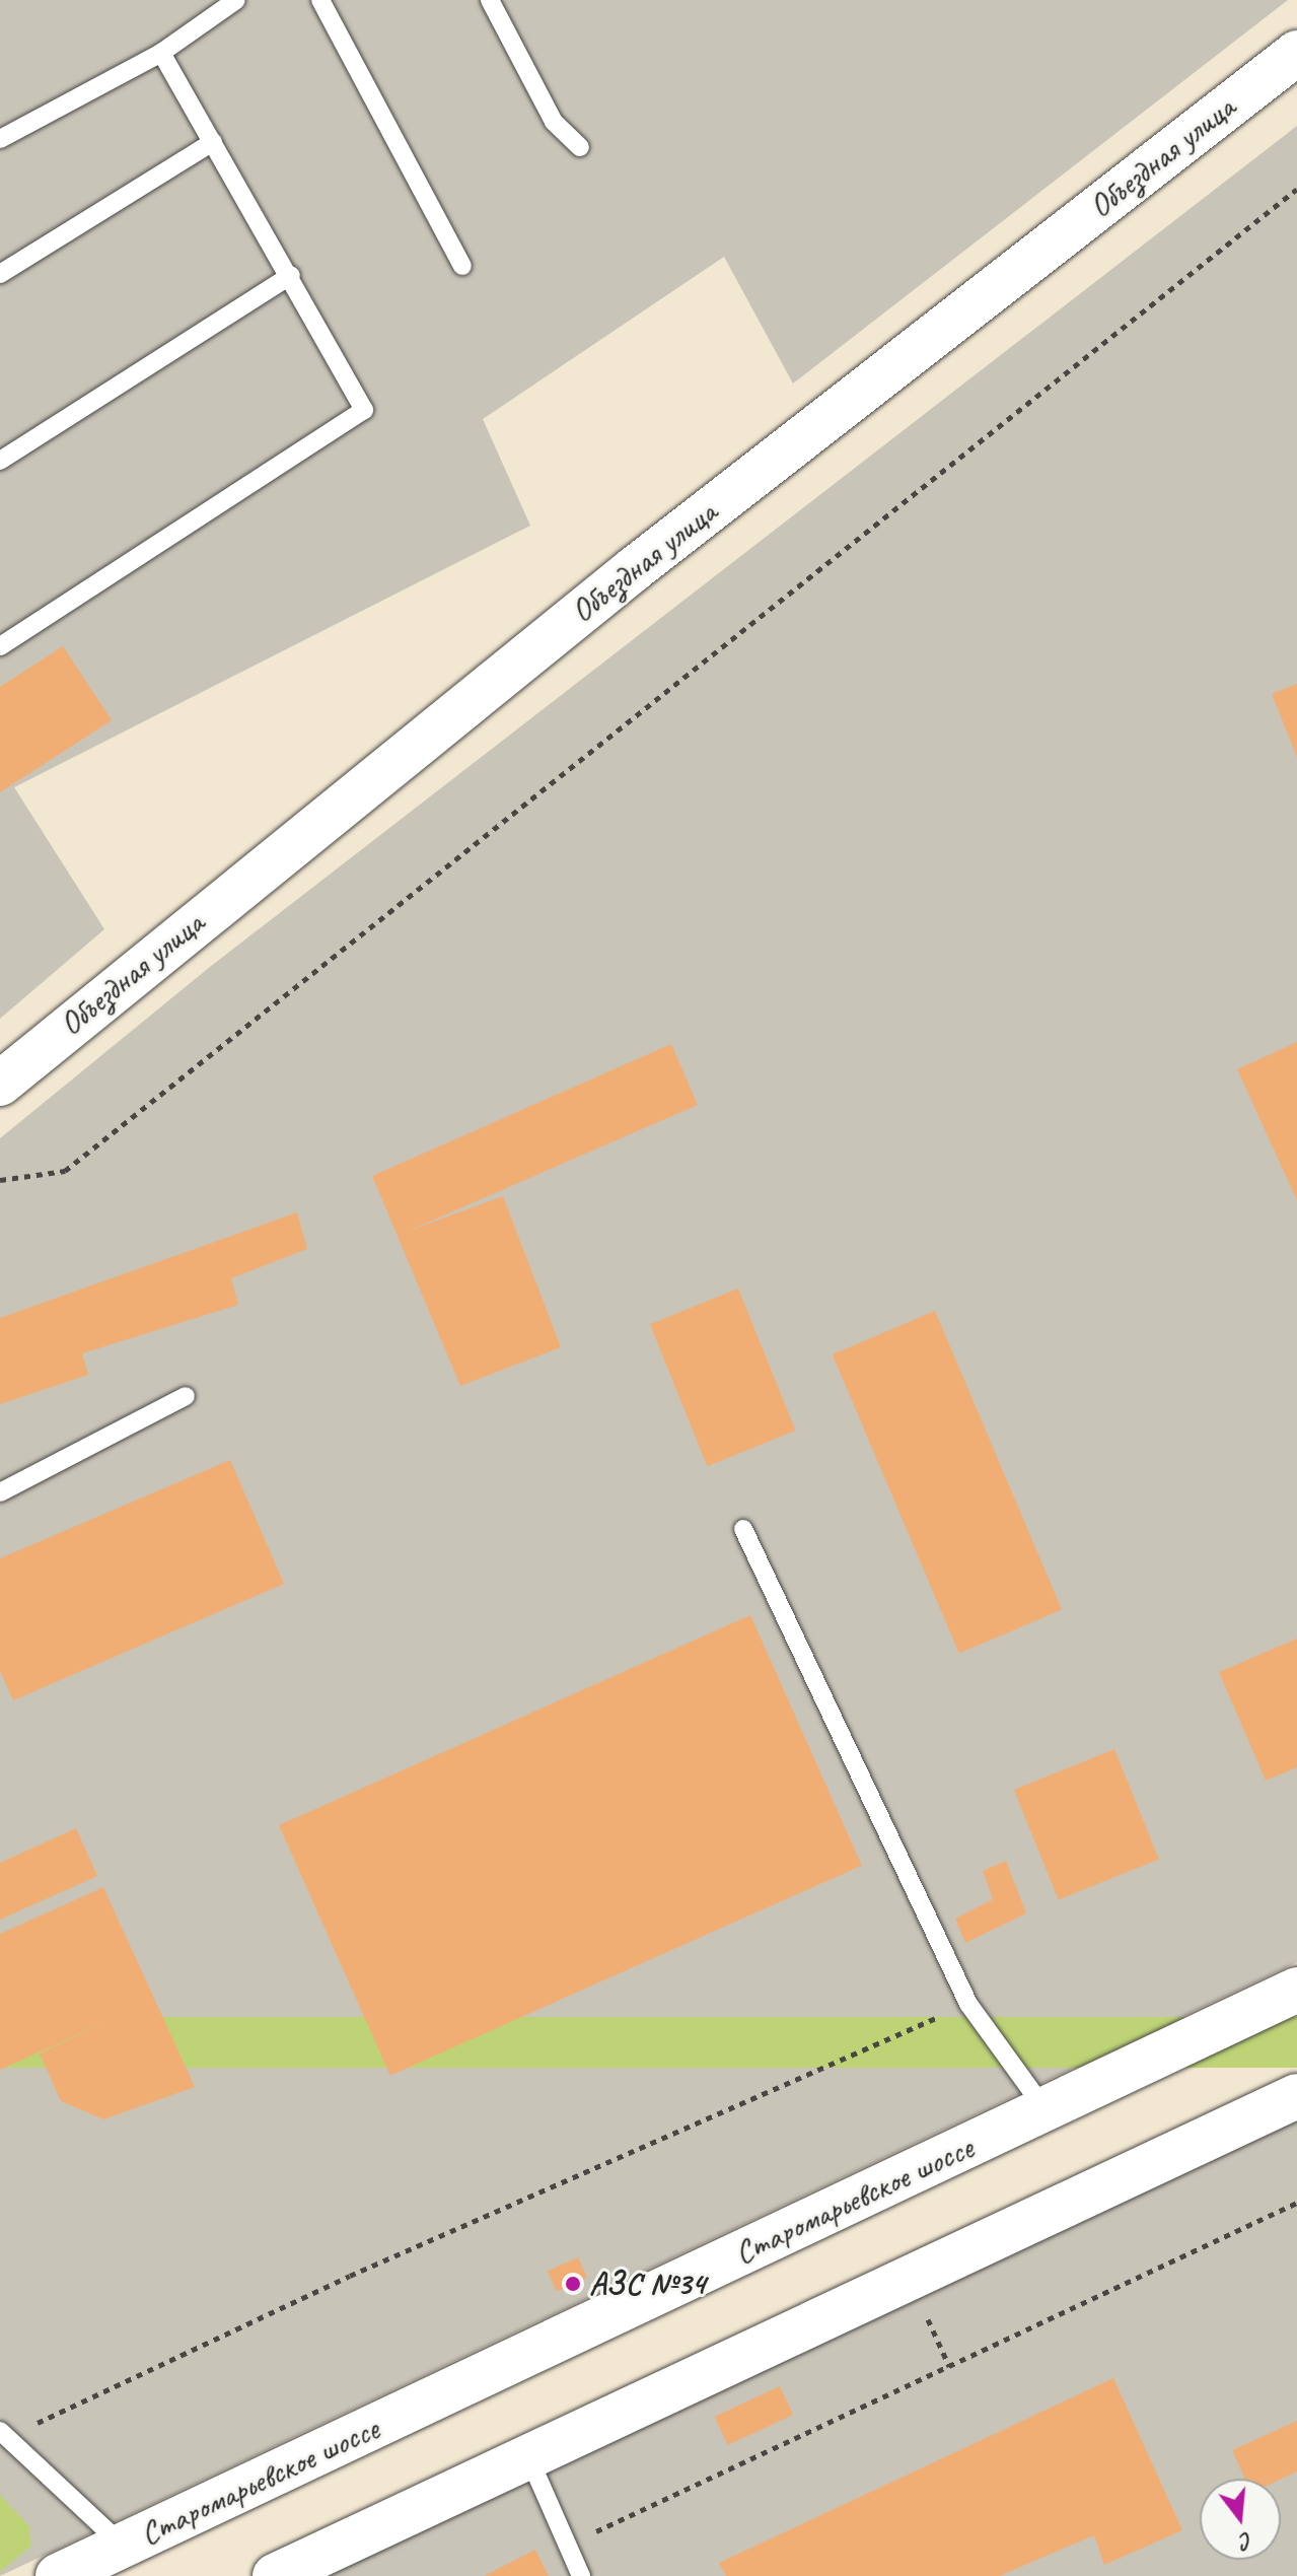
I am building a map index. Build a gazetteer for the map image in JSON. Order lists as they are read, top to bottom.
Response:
{
  "streets": {
    "main road": ["Объездная улица", "Старомарьевское шоссе"]
  },
  "places": ["АЗС №34"],
  "north": "bottom"
}
